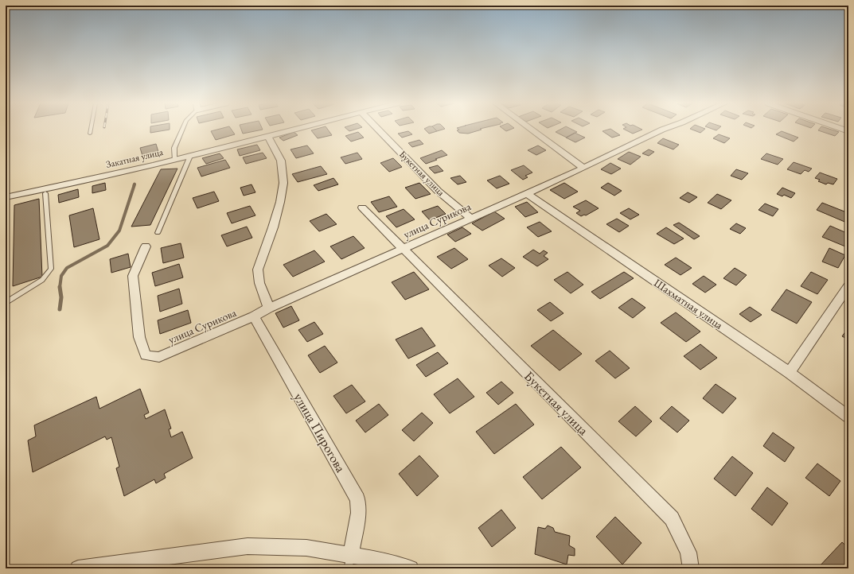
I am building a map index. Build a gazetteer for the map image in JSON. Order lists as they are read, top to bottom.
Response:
{
  "streets": {
    "street": [
      "Закатная улица",
      "Букетная улица",
      "улица Сурикова",
      "Шахматная улица",
      "улица Пирогова"
    ]
  },
  "crossings": [
    ["Букетная улица", "улица Сурикова"],
    ["улица Сурикова", "Шахматная улица"],
    ["улица Сурикова", "улица Пирогова"]
  ]
}
